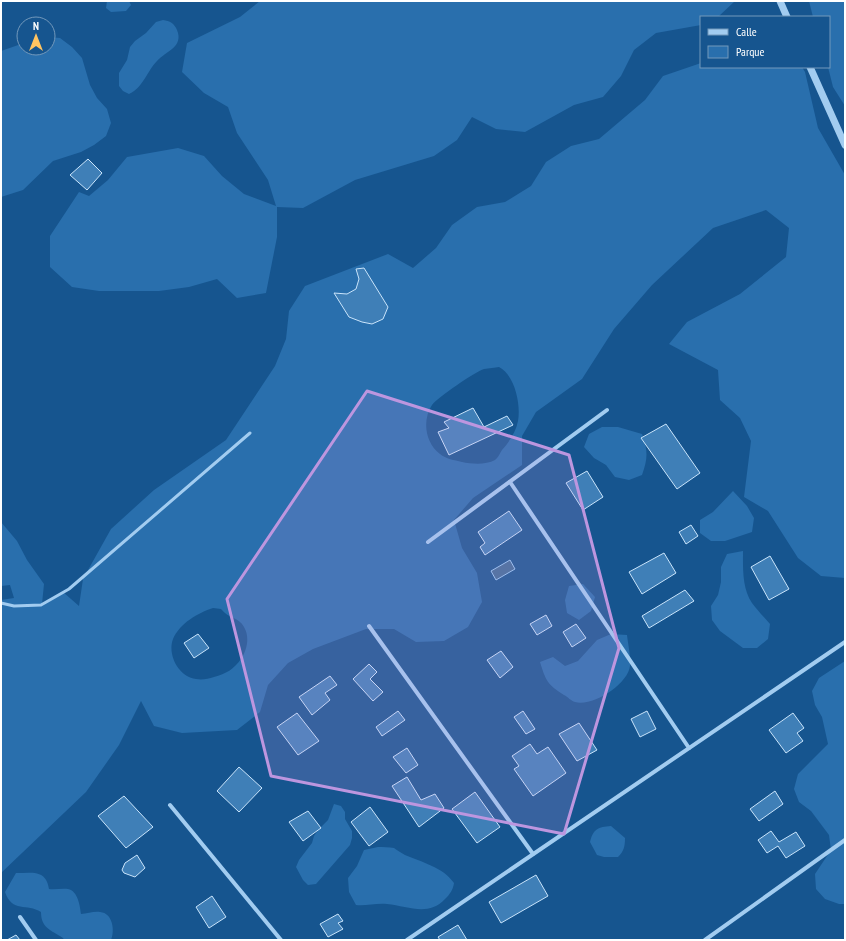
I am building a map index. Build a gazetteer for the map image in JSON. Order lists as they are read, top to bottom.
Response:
{
  "legend": ["Calle", "Parque"],
  "north": "top"
}
